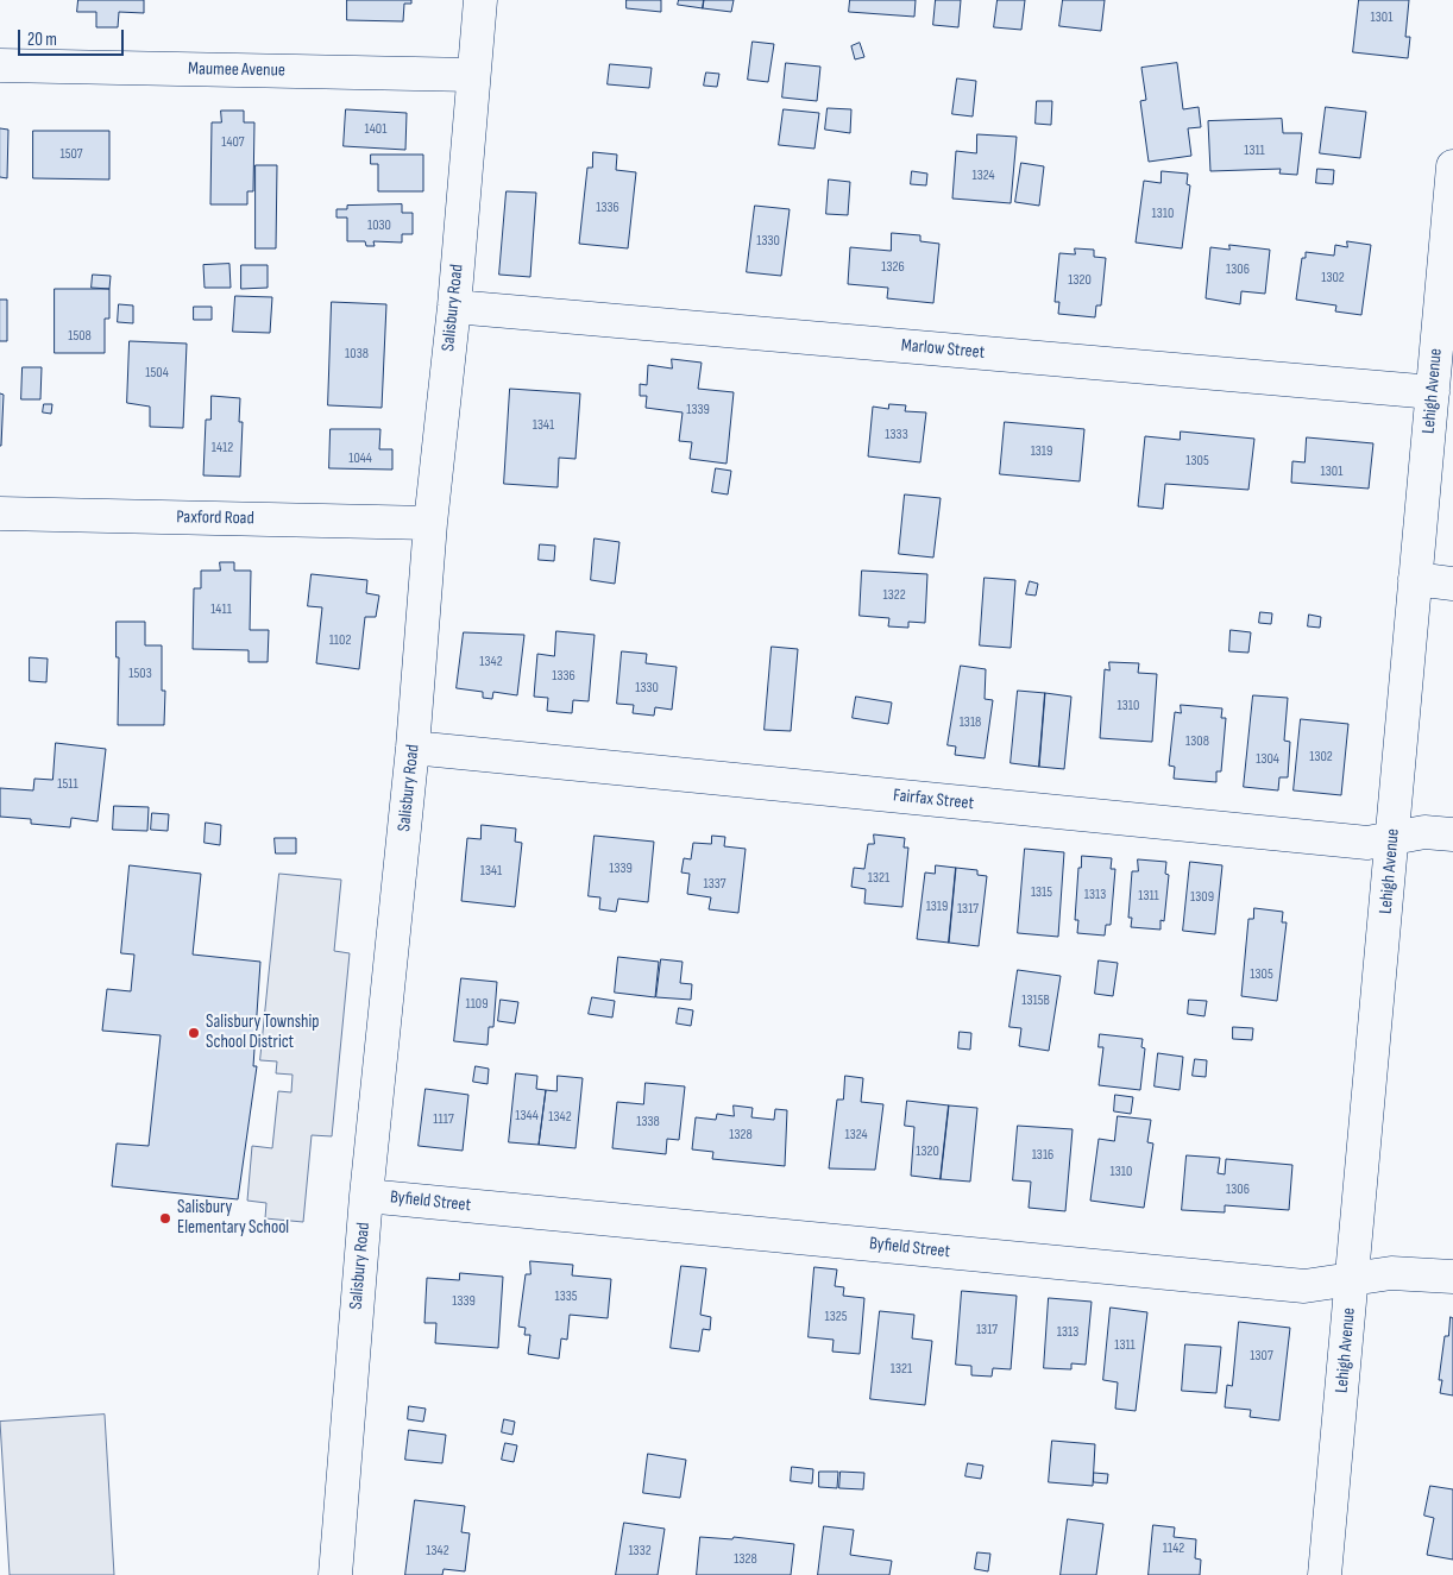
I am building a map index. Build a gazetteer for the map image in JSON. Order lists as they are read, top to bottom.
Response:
{
  "streets": {
    "street": [
      "Maumee Avenue",
      "Salisbury Road",
      "Marlow Street",
      "Lehigh Avenue",
      "Paxford Road",
      "Fairfax Street",
      "Byfield Street"
    ]
  },
  "crossings": [
    ["Maumee Avenue", "Salisbury Road"],
    ["Salisbury Road", "Marlow Street"],
    ["Salisbury Road", "Paxford Road"],
    ["Salisbury Road", "Fairfax Street"],
    ["Salisbury Road", "Byfield Street"],
    ["Marlow Street", "Lehigh Avenue"],
    ["Lehigh Avenue", "Fairfax Street"],
    ["Lehigh Avenue", "Byfield Street"]
  ],
  "places": ["Salisbury Township School District", "Salisbury Elementary School"],
  "house_numbers": [
    "1301",
    "1401",
    "1407",
    "1311",
    "1507",
    "1324",
    "1336",
    "1310",
    "1030",
    "1330",
    "1326",
    "1306",
    "1302",
    "1320",
    "1508",
    "1038",
    "1504",
    "1339",
    "1341",
    "1333",
    "1412",
    "1319",
    "1044",
    "1305",
    "1301",
    "1322",
    "1411",
    "1102",
    "1342",
    "1503",
    "1336",
    "1330",
    "1310",
    "1318",
    "1308",
    "1302",
    "1304",
    "1511",
    "1339",
    "1341",
    "1321",
    "1337",
    "1315",
    "1313",
    "1311",
    "1309",
    "1319",
    "1317",
    "1305",
    "1315B",
    "1109",
    "1344",
    "1342",
    "1117",
    "1338",
    "1328",
    "1324",
    "1320",
    "1316",
    "1310",
    "1306",
    "1335",
    "1339",
    "1325",
    "1317",
    "1313",
    "1311",
    "1307",
    "1321",
    "1142",
    "1342",
    "1332",
    "1328"
  ],
  "scale_bar": "20 m"
}
